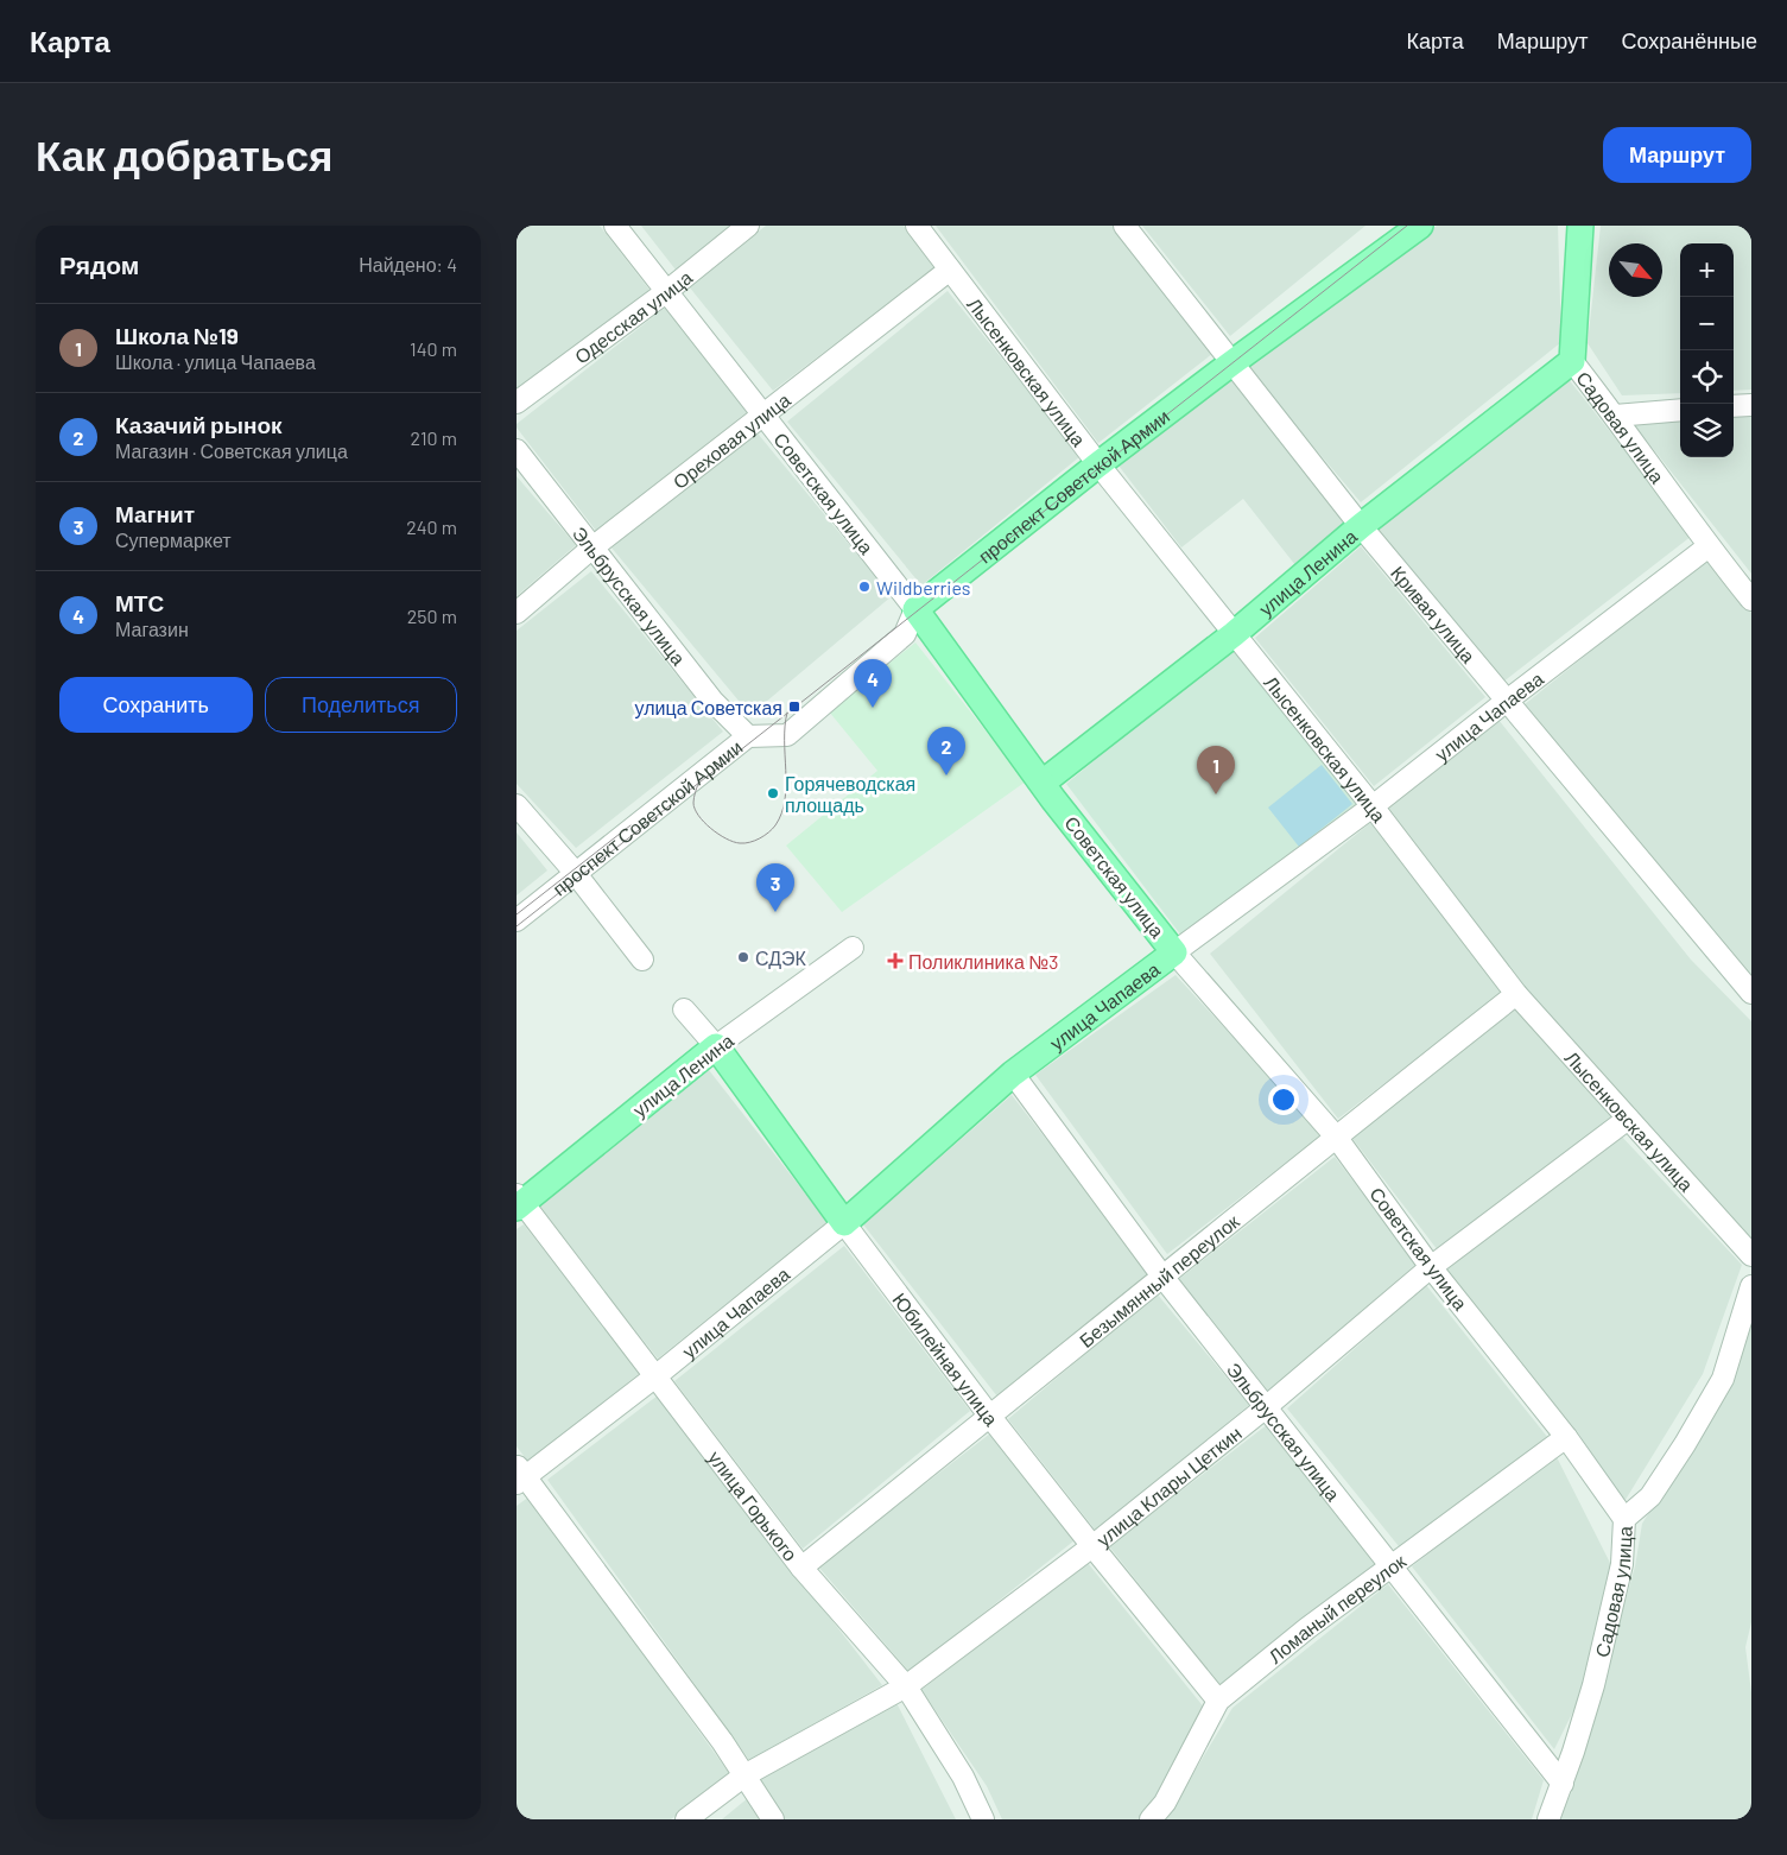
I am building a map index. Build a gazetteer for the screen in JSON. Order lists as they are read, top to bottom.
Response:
{
  "streets": {
    "main road": [
      "Садовая улица",
      "проспект Советской Армии",
      "Советская улица",
      "улица Ленина",
      "улица Чапаева",
      "Юбилейная улица"
    ],
    "street": [
      "Одесская улица",
      "Лысенковская улица",
      "Ореховая улица",
      "Эльбрусская улица",
      "Кривая улица",
      "Безымянный переулок",
      "улица Клары Цеткин",
      "улица Горького",
      "Ломаный переулок"
    ]
  },
  "crossings": [
    ["Одесская улица", "Советская улица"],
    ["Лысенковская улица", "Ореховая улица"],
    ["Лысенковская улица", "проспект Советской Армии"],
    ["Лысенковская улица", "улица Ленина"],
    ["Лысенковская улица", "улица Чапаева"],
    ["Лысенковская улица", "Безымянный переулок"],
    ["Лысенковская улица", "улица Клары Цеткин"],
    ["Садовая улица", "Советская улица"],
    ["Садовая улица", "улица Ленина"],
    ["Садовая улица", "Эльбрусская улица"],
    ["Садовая улица", "улица Чапаева"],
    ["Ореховая улица", "Советская улица"],
    ["Ореховая улица", "Эльбрусская улица"],
    ["проспект Советской Армии", "Советская улица"],
    ["проспект Советской Армии", "Эльбрусская улица"],
    ["проспект Советской Армии", "Кривая улица"],
    ["Советская улица", "улица Ленина"],
    ["Советская улица", "улица Чапаева"],
    ["Советская улица", "Безымянный переулок"],
    ["Советская улица", "улица Клары Цеткин"],
    ["Советская улица", "Ломаный переулок"],
    ["улица Ленина", "Кривая улица"],
    ["улица Ленина", "Юбилейная улица"],
    ["улица Ленина", "улица Горького"],
    ["Эльбрусская улица", "улица Чапаева"],
    ["Эльбрусская улица", "Безымянный переулок"],
    ["Эльбрусская улица", "улица Клары Цеткин"],
    ["Эльбрусская улица", "Ломаный переулок"],
    ["Кривая улица", "улица Чапаева"],
    ["улица Чапаева", "Юбилейная улица"],
    ["улица Чапаева", "улица Горького"],
    ["Безымянный переулок", "Юбилейная улица"],
    ["Безымянный переулок", "улица Горького"],
    ["Юбилейная улица", "улица Клары Цеткин"],
    ["Юбилейная улица", "Ломаный переулок"],
    ["улица Клары Цеткин", "улица Горького"]
  ],
  "places": {
    "other": ["Wildberries", "Горячеводская площадь", "СДЭК"],
    "transit": ["улица Советская"],
    "health": ["Поликлиника №3"]
  },
  "north": "bottom right",
  "page": {
    "header": "Карта",
    "nav": ["Карта", "Маршрут", "Сохранённые"],
    "buttons": [
      "Маршрут",
      ["Сохранить", "Поделиться"]
    ],
    "title": "Как добраться",
    "heading": ["Рядом", "Найдено: 4"],
    "map_buttons": ["+", "−"],
    "list": [
      {
        "mark": "1",
        "name": "Школа №19",
        "note": "Школа · улица Чапаева",
        "value": "140 m"
      },
      {
        "mark": "2",
        "name": "Казачий рынок",
        "note": "Магазин · Советская улица",
        "value": "210 m"
      },
      {
        "mark": "3",
        "name": "Магнит",
        "note": "Супермаркет",
        "value": "240 m"
      },
      {
        "mark": "4",
        "name": "МТС",
        "note": "Магазин",
        "value": "250 m"
      }
    ],
    "pins": [
      "4",
      "2",
      "1",
      "3"
    ]
  }
}
